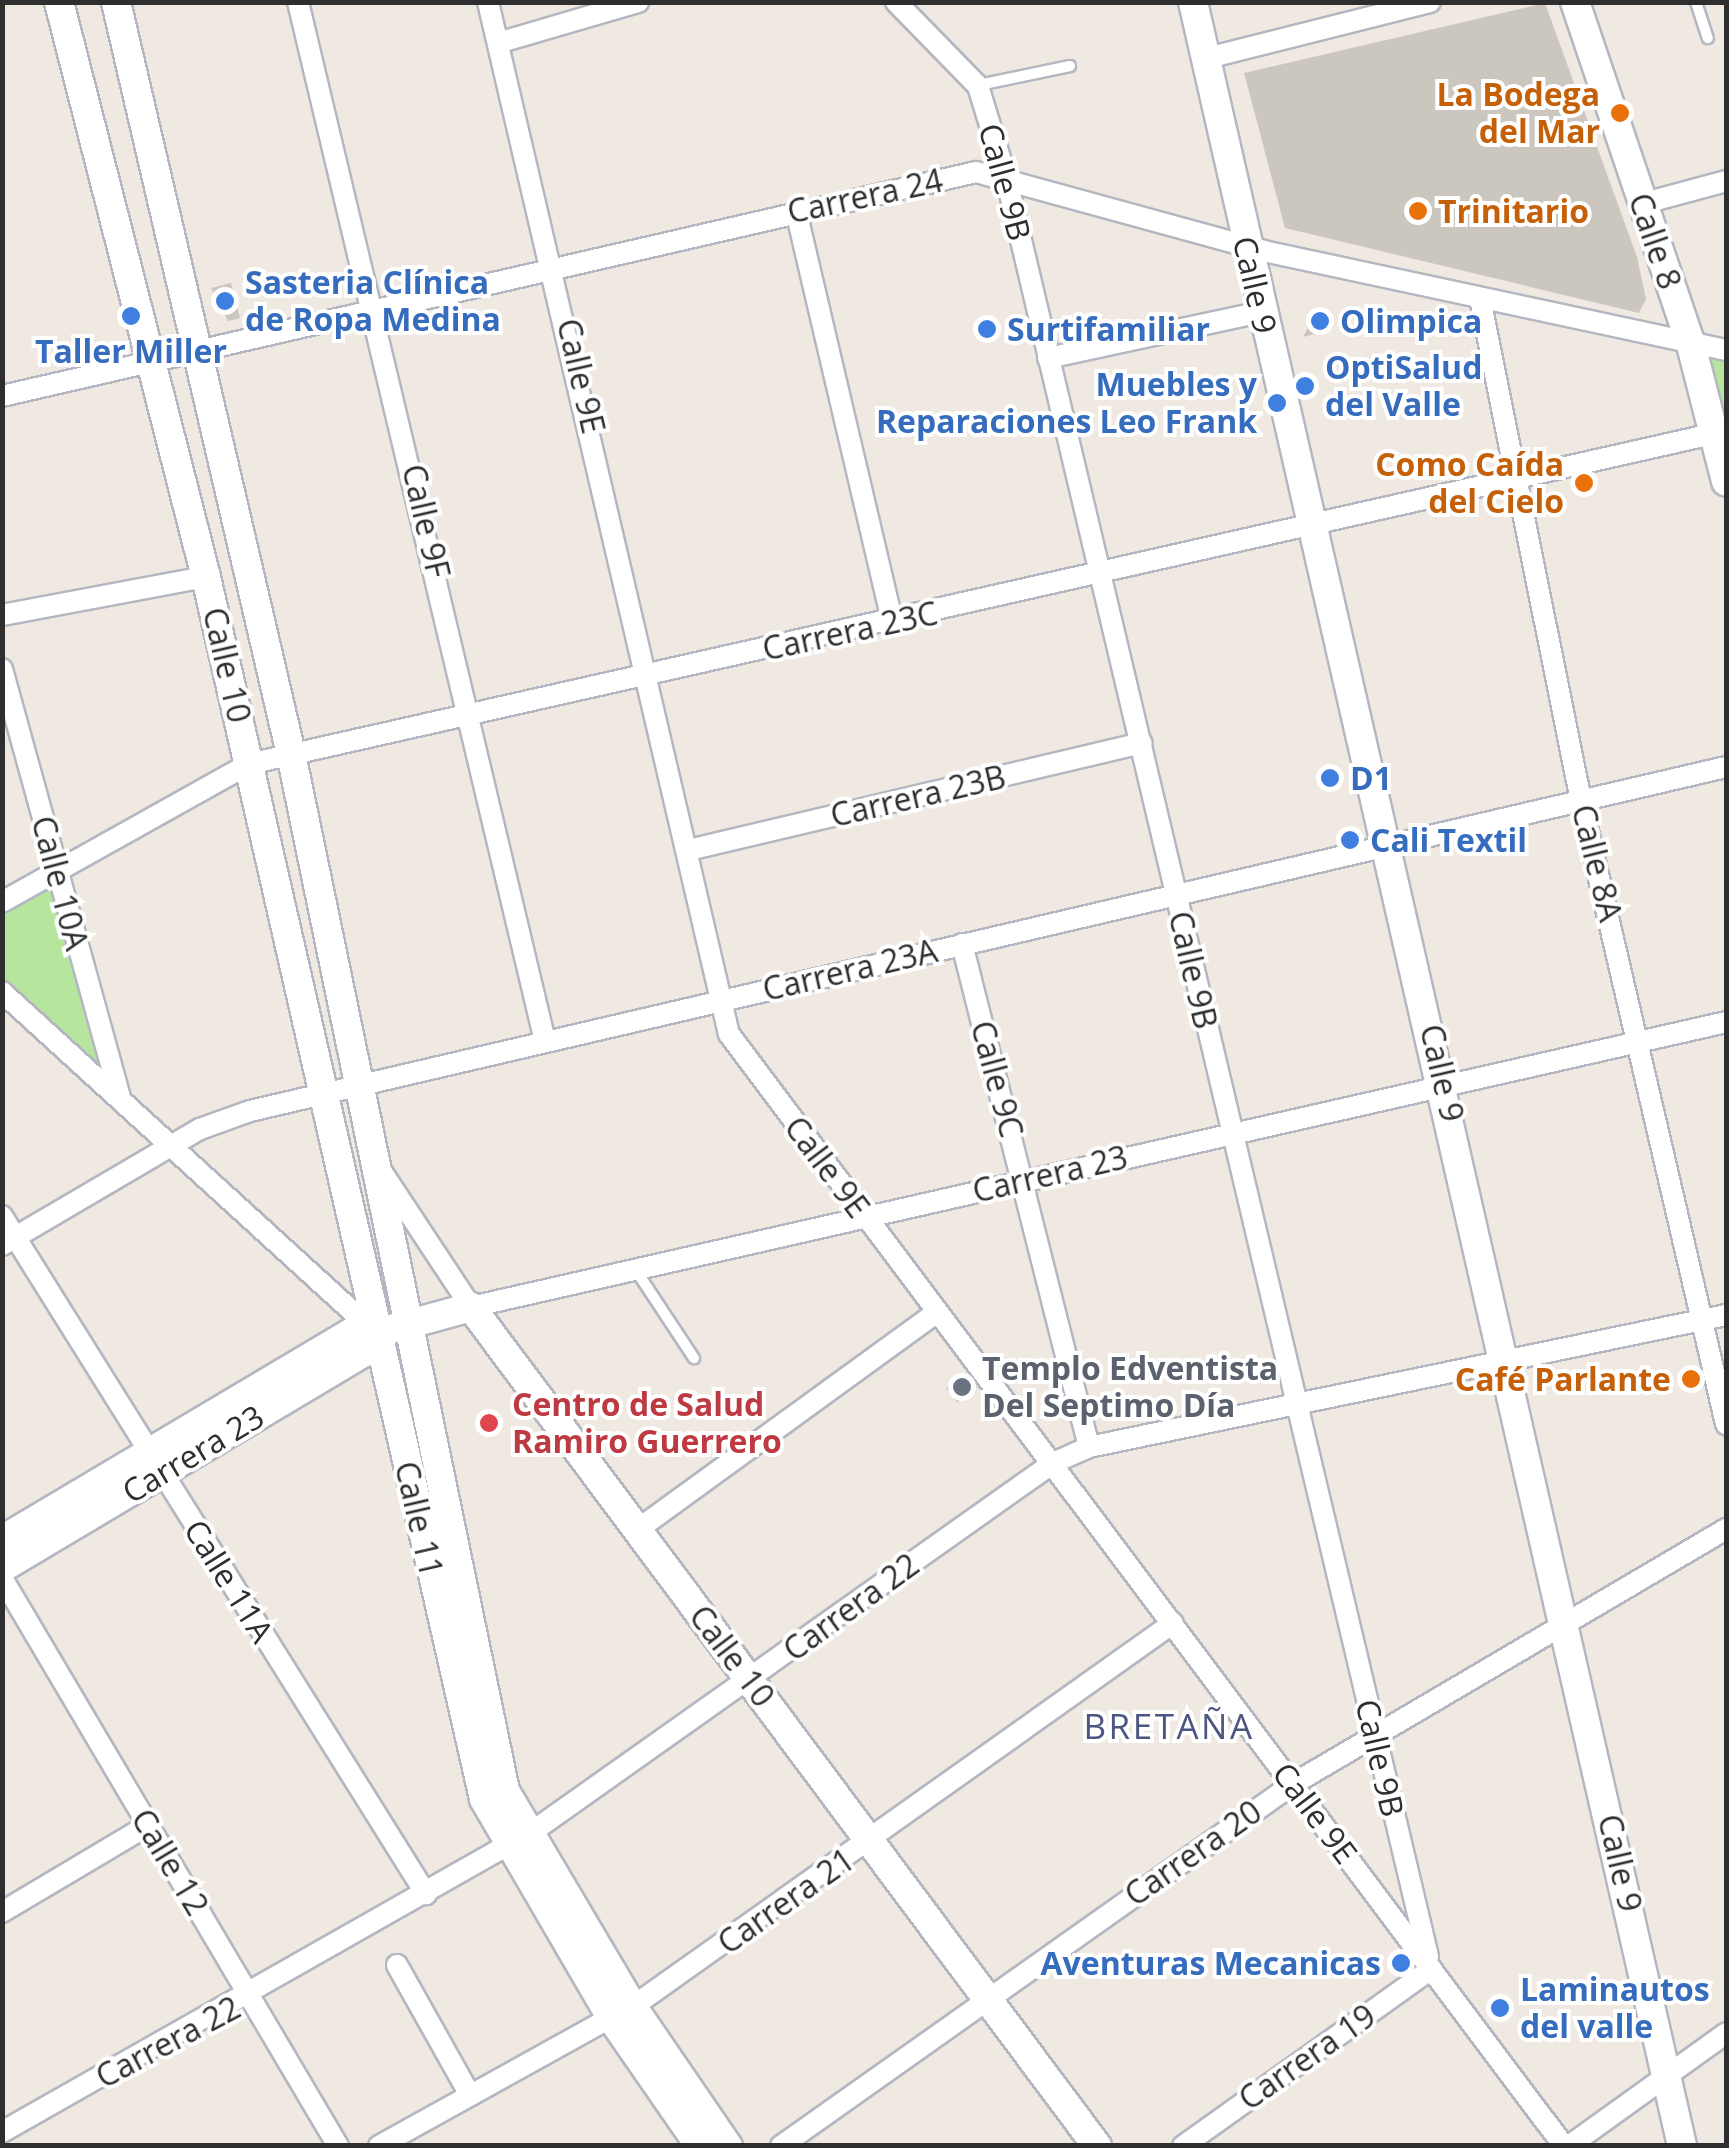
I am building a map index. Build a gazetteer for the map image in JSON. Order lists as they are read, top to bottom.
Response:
{
  "streets": {
    "street": [
      "Calle 9B",
      "Carrera 24",
      "Calle 8",
      "Calle 9",
      "Calle 9E",
      "Calle 9F",
      "Carrera 23C",
      "Calle 10",
      "Carrera 23B",
      "Calle 8A",
      "Calle 10A",
      "Carrera 23A",
      "Calle 9C",
      "Carrera 23",
      "Calle 11",
      "Calle 11A",
      "Carrera 22",
      "Carrera 20",
      "Calle 12",
      "Carrera 21",
      "Carrera 19"
    ]
  },
  "crossings": [
    ["Calle 9B", "Carrera 24"],
    ["Calle 9B", "Calle 9E"],
    ["Calle 9B", "Carrera 23C"],
    ["Calle 9B", "Carrera 23B"],
    ["Calle 9B", "Carrera 23A"],
    ["Calle 9B", "Carrera 23"],
    ["Calle 9B", "Carrera 22"],
    ["Calle 9B", "Carrera 20"],
    ["Calle 9B", "Carrera 19"],
    ["Carrera 24", "Calle 8"],
    ["Carrera 24", "Calle 9"],
    ["Carrera 24", "Calle 9E"],
    ["Carrera 24", "Calle 9F"],
    ["Carrera 24", "Calle 10"],
    ["Carrera 24", "Calle 8A"],
    ["Calle 8", "Carrera 23C"],
    ["Calle 9", "Carrera 23C"],
    ["Calle 9", "Carrera 23A"],
    ["Calle 9", "Carrera 23"],
    ["Calle 9", "Carrera 22"],
    ["Calle 9", "Carrera 20"],
    ["Calle 9E", "Carrera 23C"],
    ["Calle 9E", "Carrera 23B"],
    ["Calle 9E", "Carrera 23A"],
    ["Calle 9E", "Carrera 23"],
    ["Calle 9E", "Carrera 22"],
    ["Calle 9E", "Carrera 20"],
    ["Calle 9E", "Carrera 21"],
    ["Calle 9E", "Carrera 19"],
    ["Calle 9F", "Carrera 23C"],
    ["Calle 9F", "Carrera 23A"],
    ["Carrera 23C", "Calle 10"],
    ["Carrera 23C", "Calle 8A"],
    ["Carrera 23C", "Calle 10A"],
    ["Calle 10", "Carrera 23A"],
    ["Calle 10", "Carrera 23"],
    ["Calle 10", "Calle 11"],
    ["Calle 10", "Carrera 22"],
    ["Calle 10", "Carrera 20"],
    ["Calle 10", "Carrera 21"],
    ["Calle 8A", "Carrera 23A"],
    ["Calle 8A", "Carrera 23"],
    ["Calle 8A", "Carrera 22"],
    ["Carrera 23A", "Calle 9C"],
    ["Carrera 23A", "Calle 11A"],
    ["Calle 9C", "Carrera 23"],
    ["Calle 9C", "Carrera 22"],
    ["Carrera 23", "Calle 11"],
    ["Carrera 23", "Calle 11A"],
    ["Calle 11", "Carrera 22"],
    ["Calle 11", "Carrera 21"],
    ["Calle 11A", "Carrera 22"],
    ["Carrera 22", "Calle 12"]
  ],
  "districts": ["BRETAÑA"],
  "places": [
    "La Bodega del Mar",
    "Trinitario",
    "Sasteria Clínica de Ropa Medina",
    "Taller Miller",
    "Olimpica",
    "Surtifamiliar",
    "OptiSalud del Valle",
    "Muebles y Reparaciones Leo Frank",
    "Como Caída del Cielo",
    "D1",
    "Cali Textil",
    "Café Parlante",
    "Templo Edventista Del Septimo Día",
    "Centro de Salud Ramiro Guerrero",
    "Aventuras Mecanicas",
    "Laminautos del valle"
  ]
}
